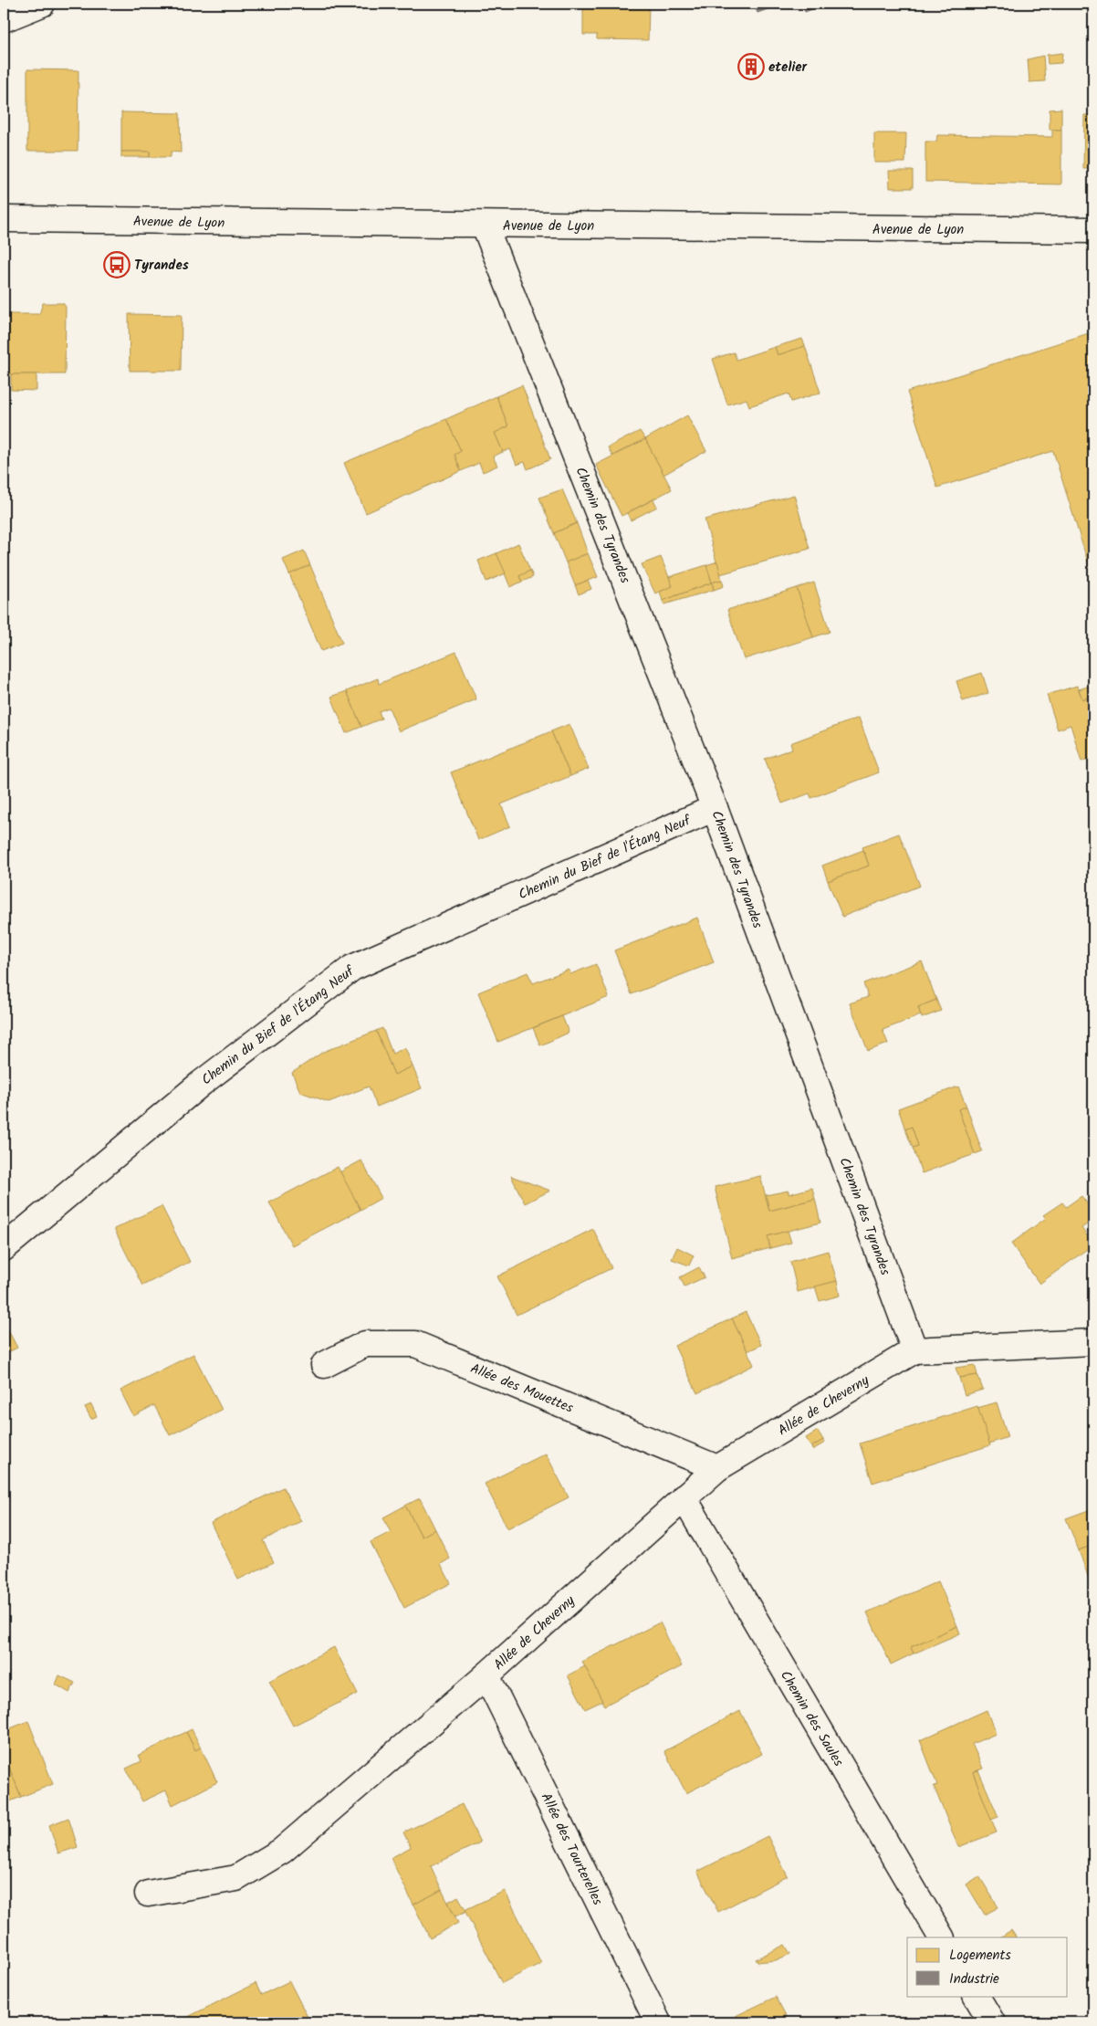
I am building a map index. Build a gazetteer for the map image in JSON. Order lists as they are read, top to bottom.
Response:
{
  "streets": {
    "street": [
      "Avenue de Lyon",
      "Chemin des Tyrandes",
      "Chemin du Bief de l'Étang Neuf",
      "Allée des Mouettes",
      "Allée de Cheverny",
      "Chemin des Saules",
      "Allée des Tourterelles"
    ]
  },
  "crossings": [
    ["Avenue de Lyon", "Chemin des Tyrandes"],
    ["Chemin des Tyrandes", "Chemin du Bief de l'Étang Neuf"],
    ["Chemin des Tyrandes", "Allée de Cheverny"],
    ["Allée des Mouettes", "Allée de Cheverny"],
    ["Allée de Cheverny", "Chemin des Saules"],
    ["Allée de Cheverny", "Allée des Tourterelles"]
  ],
  "places": {
    "building": ["etelier"],
    "bus stop": ["Tyrandes"]
  },
  "legend": ["Logements", "Industrie"]
}
